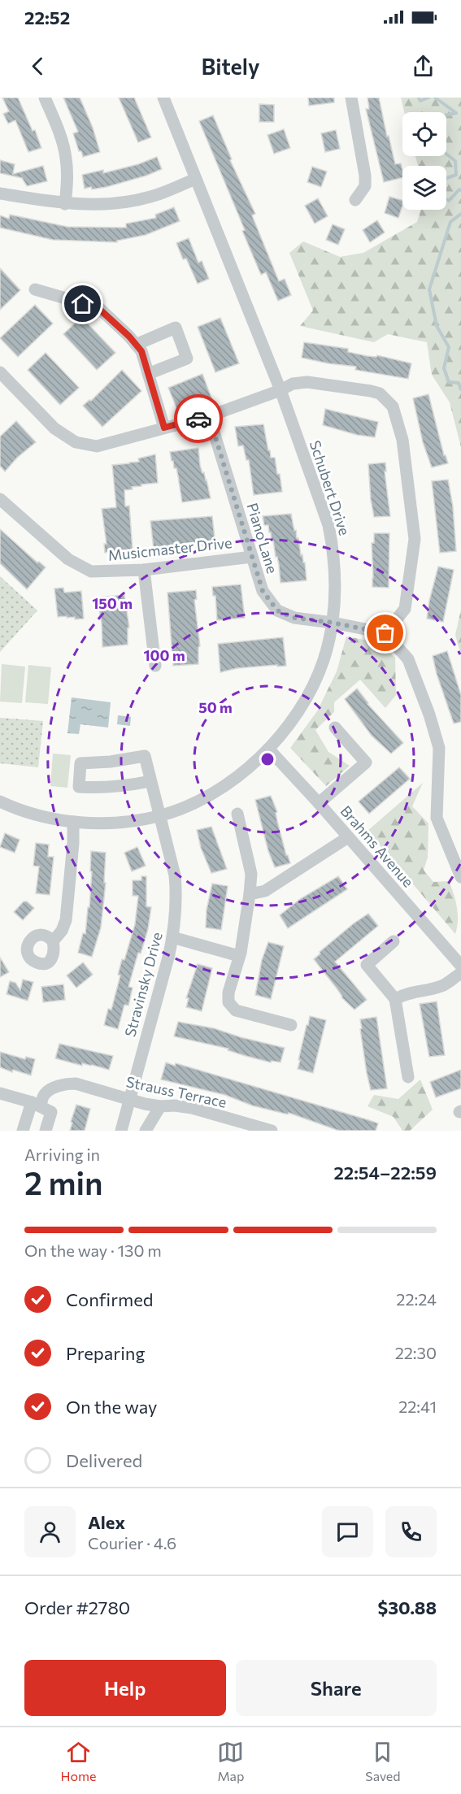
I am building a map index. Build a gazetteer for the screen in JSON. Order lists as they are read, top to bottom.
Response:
{
  "streets": {
    "street": [
      "Schubert Drive",
      "Piano Lane",
      "Musicmaster Drive",
      "Brahms Avenue",
      "Stravinsky Drive",
      "Strauss Terrace"
    ]
  },
  "crossings": [
    ["Schubert Drive", "Piano Lane"],
    ["Schubert Drive", "Brahms Avenue"],
    ["Schubert Drive", "Stravinsky Drive"],
    ["Piano Lane", "Musicmaster Drive"],
    ["Stravinsky Drive", "Strauss Terrace"]
  ],
  "page": {
    "status": "22:52",
    "header": "Bitely",
    "heading": ["2 min", "Arriving in", "22:54–22:59"],
    "panel": [
      "Alex",
      "Courier · 4.6",
      "Order #2780",
      "$30.88"
    ],
    "bar": "On the way · 130 m",
    "list": [
      ["Confirmed", "22:24"],
      ["Preparing", "22:30"],
      ["On the way", "22:41"],
      "Delivered"
    ],
    "buttons": ["Help", "Share"],
    "tabs": ["Home", "Map", "Saved"]
  },
  "rings": ["150 m", "100 m", "50 m"]
}
